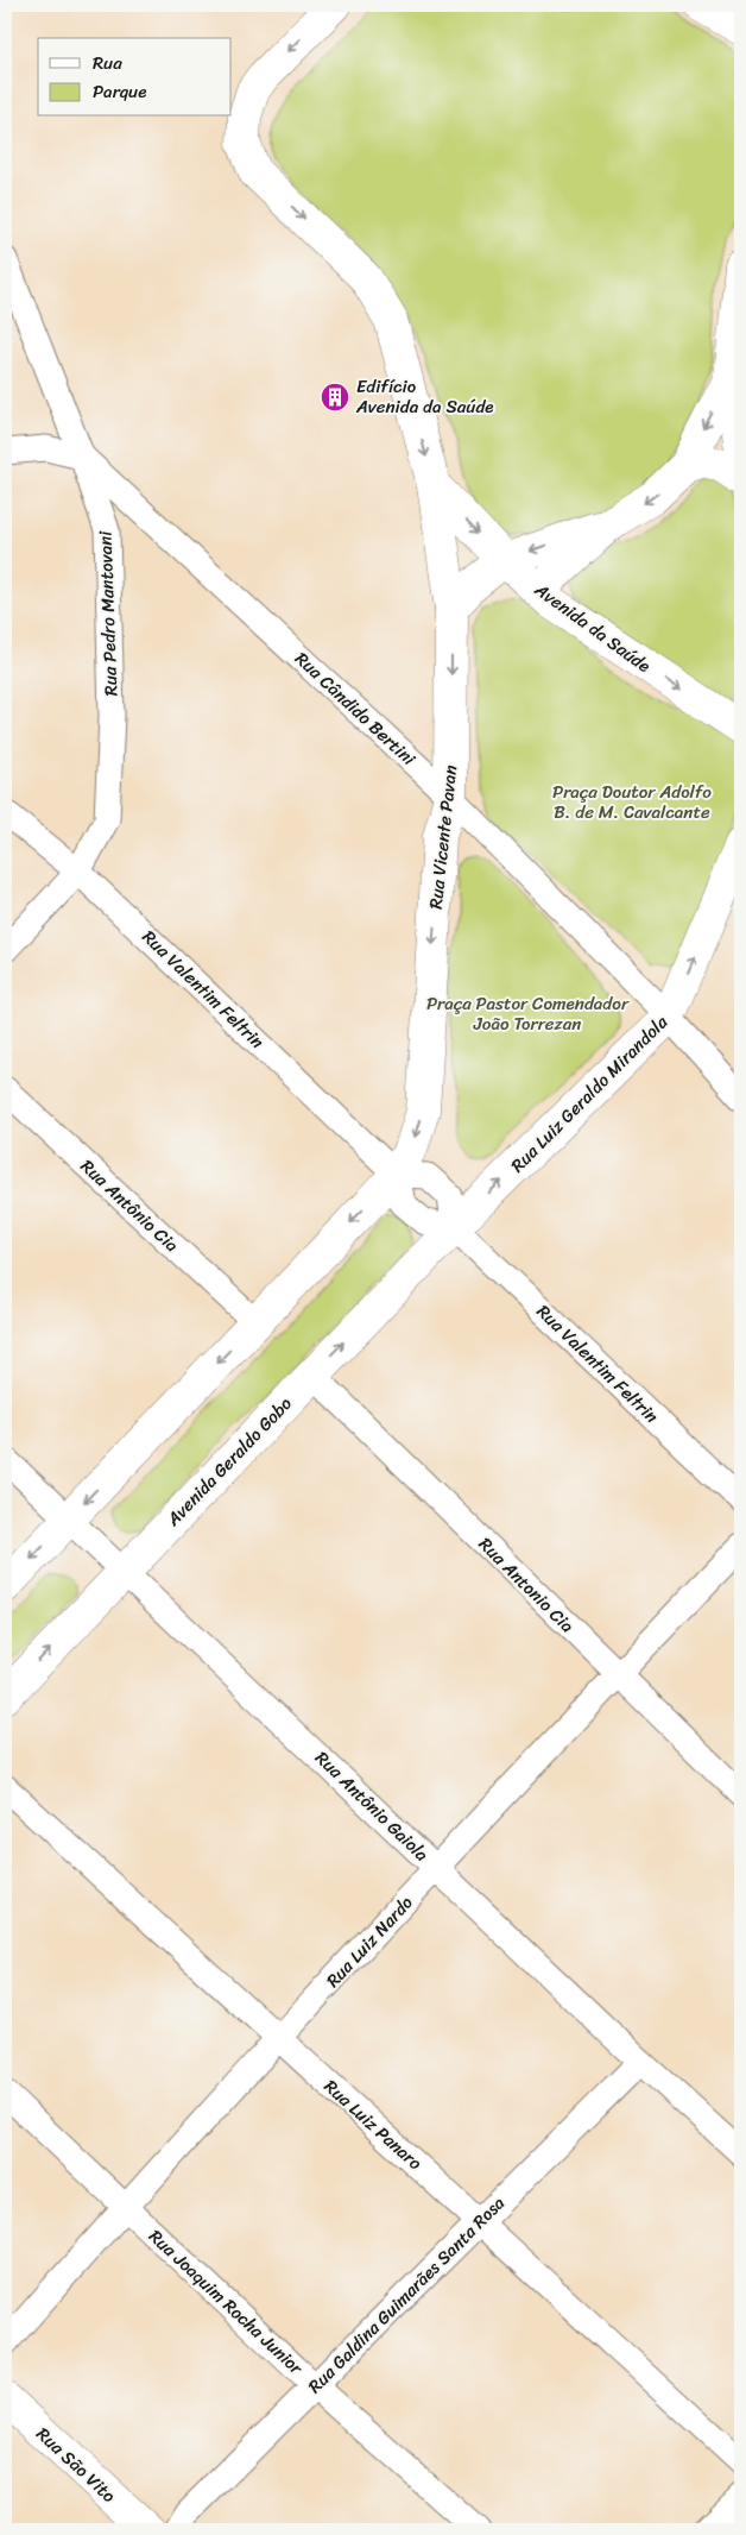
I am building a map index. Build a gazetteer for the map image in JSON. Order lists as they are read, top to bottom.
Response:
{
  "streets": {
    "street": [
      "Rua Pedro Mantovani",
      "Avenida da Saúde",
      "Rua Cândido Bertini",
      "Rua Vicente Pavan",
      "Rua Valentim Feltrin",
      "Rua Luiz Geraldo Mirandola",
      "Rua Antônio Cia",
      "Avenida Geraldo Gobo",
      "Rua Antonio Cia",
      "Rua Antônio Gaiola",
      "Rua Luiz Nardo",
      "Rua Luiz Panaro",
      "Rua Galdina Guimarães Santa Rosa",
      "Rua Joaquim Rocha Junior",
      "Rua São Vito"
    ]
  },
  "crossings": [
    ["Rua Pedro Mantovani", "Rua Cândido Bertini"],
    ["Rua Pedro Mantovani", "Rua Valentim Feltrin"],
    ["Avenida da Saúde", "Rua Vicente Pavan"],
    ["Rua Cândido Bertini", "Rua Vicente Pavan"],
    ["Rua Cândido Bertini", "Rua Luiz Geraldo Mirandola"],
    ["Rua Vicente Pavan", "Rua Valentim Feltrin"],
    ["Rua Valentim Feltrin", "Rua Luiz Geraldo Mirandola"],
    ["Rua Valentim Feltrin", "Avenida Geraldo Gobo"],
    ["Rua Luiz Geraldo Mirandola", "Avenida Geraldo Gobo"],
    ["Avenida Geraldo Gobo", "Rua Antonio Cia"],
    ["Avenida Geraldo Gobo", "Rua Antônio Gaiola"],
    ["Rua Antonio Cia", "Rua Luiz Nardo"],
    ["Rua Antônio Gaiola", "Rua Luiz Nardo"],
    ["Rua Antônio Gaiola", "Rua Galdina Guimarães Santa Rosa"],
    ["Rua Luiz Nardo", "Rua Luiz Panaro"],
    ["Rua Luiz Nardo", "Rua Joaquim Rocha Junior"],
    ["Rua Luiz Panaro", "Rua Galdina Guimarães Santa Rosa"],
    ["Rua Galdina Guimarães Santa Rosa", "Rua Joaquim Rocha Junior"]
  ],
  "one_way": ["Avenida da Saúde", "Rua Vicente Pavan", "Rua Luiz Geraldo Mirandola"],
  "parks": ["Praça Doutor Adolfo B. de M. Cavalcante", "Praça Pastor Comendador João Torrezan"],
  "places": {
    "building": ["Edifício Avenida da Saúde"]
  },
  "legend": ["Rua", "Parque"]
}
